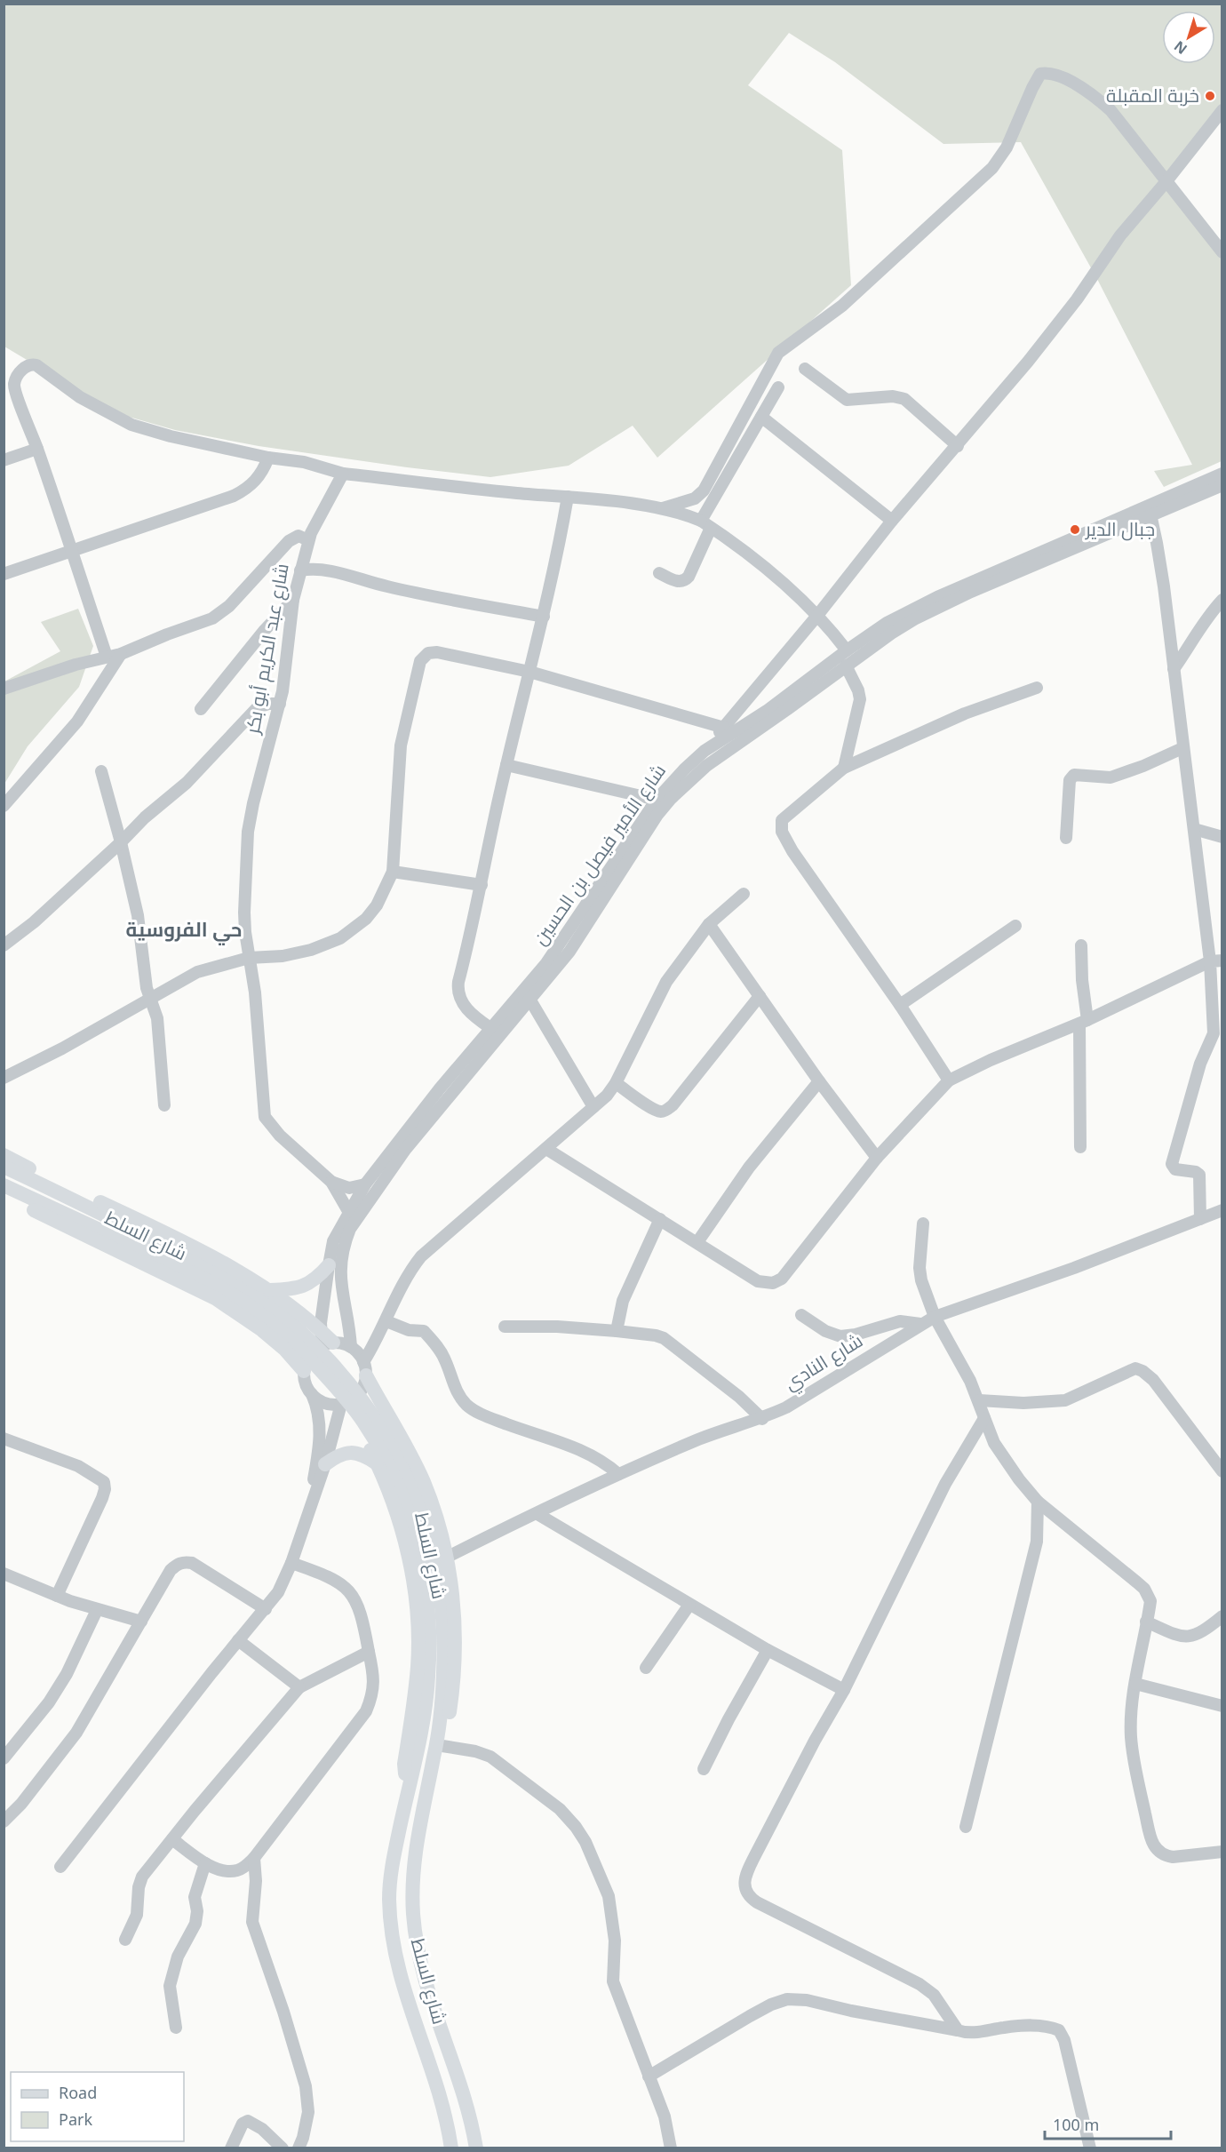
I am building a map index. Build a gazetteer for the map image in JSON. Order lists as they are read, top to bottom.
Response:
{
  "streets": {
    "main road": ["شارع السلط"],
    "street": ["شارع عبد الكريم أبو بكر", "شارع الأمير فيصل بن الحسين", "شارع النادي"]
  },
  "crossings": [
    ["شارع عبد الكريم أبو بكر", "شارع الأمير فيصل بن الحسين"]
  ],
  "districts": ["حي الفروسية"],
  "places": ["خربة المقبلة", "جبال الدير"],
  "legend": ["Road", "Park"],
  "scale_bar": "100 m",
  "north": "bottom left"
}
